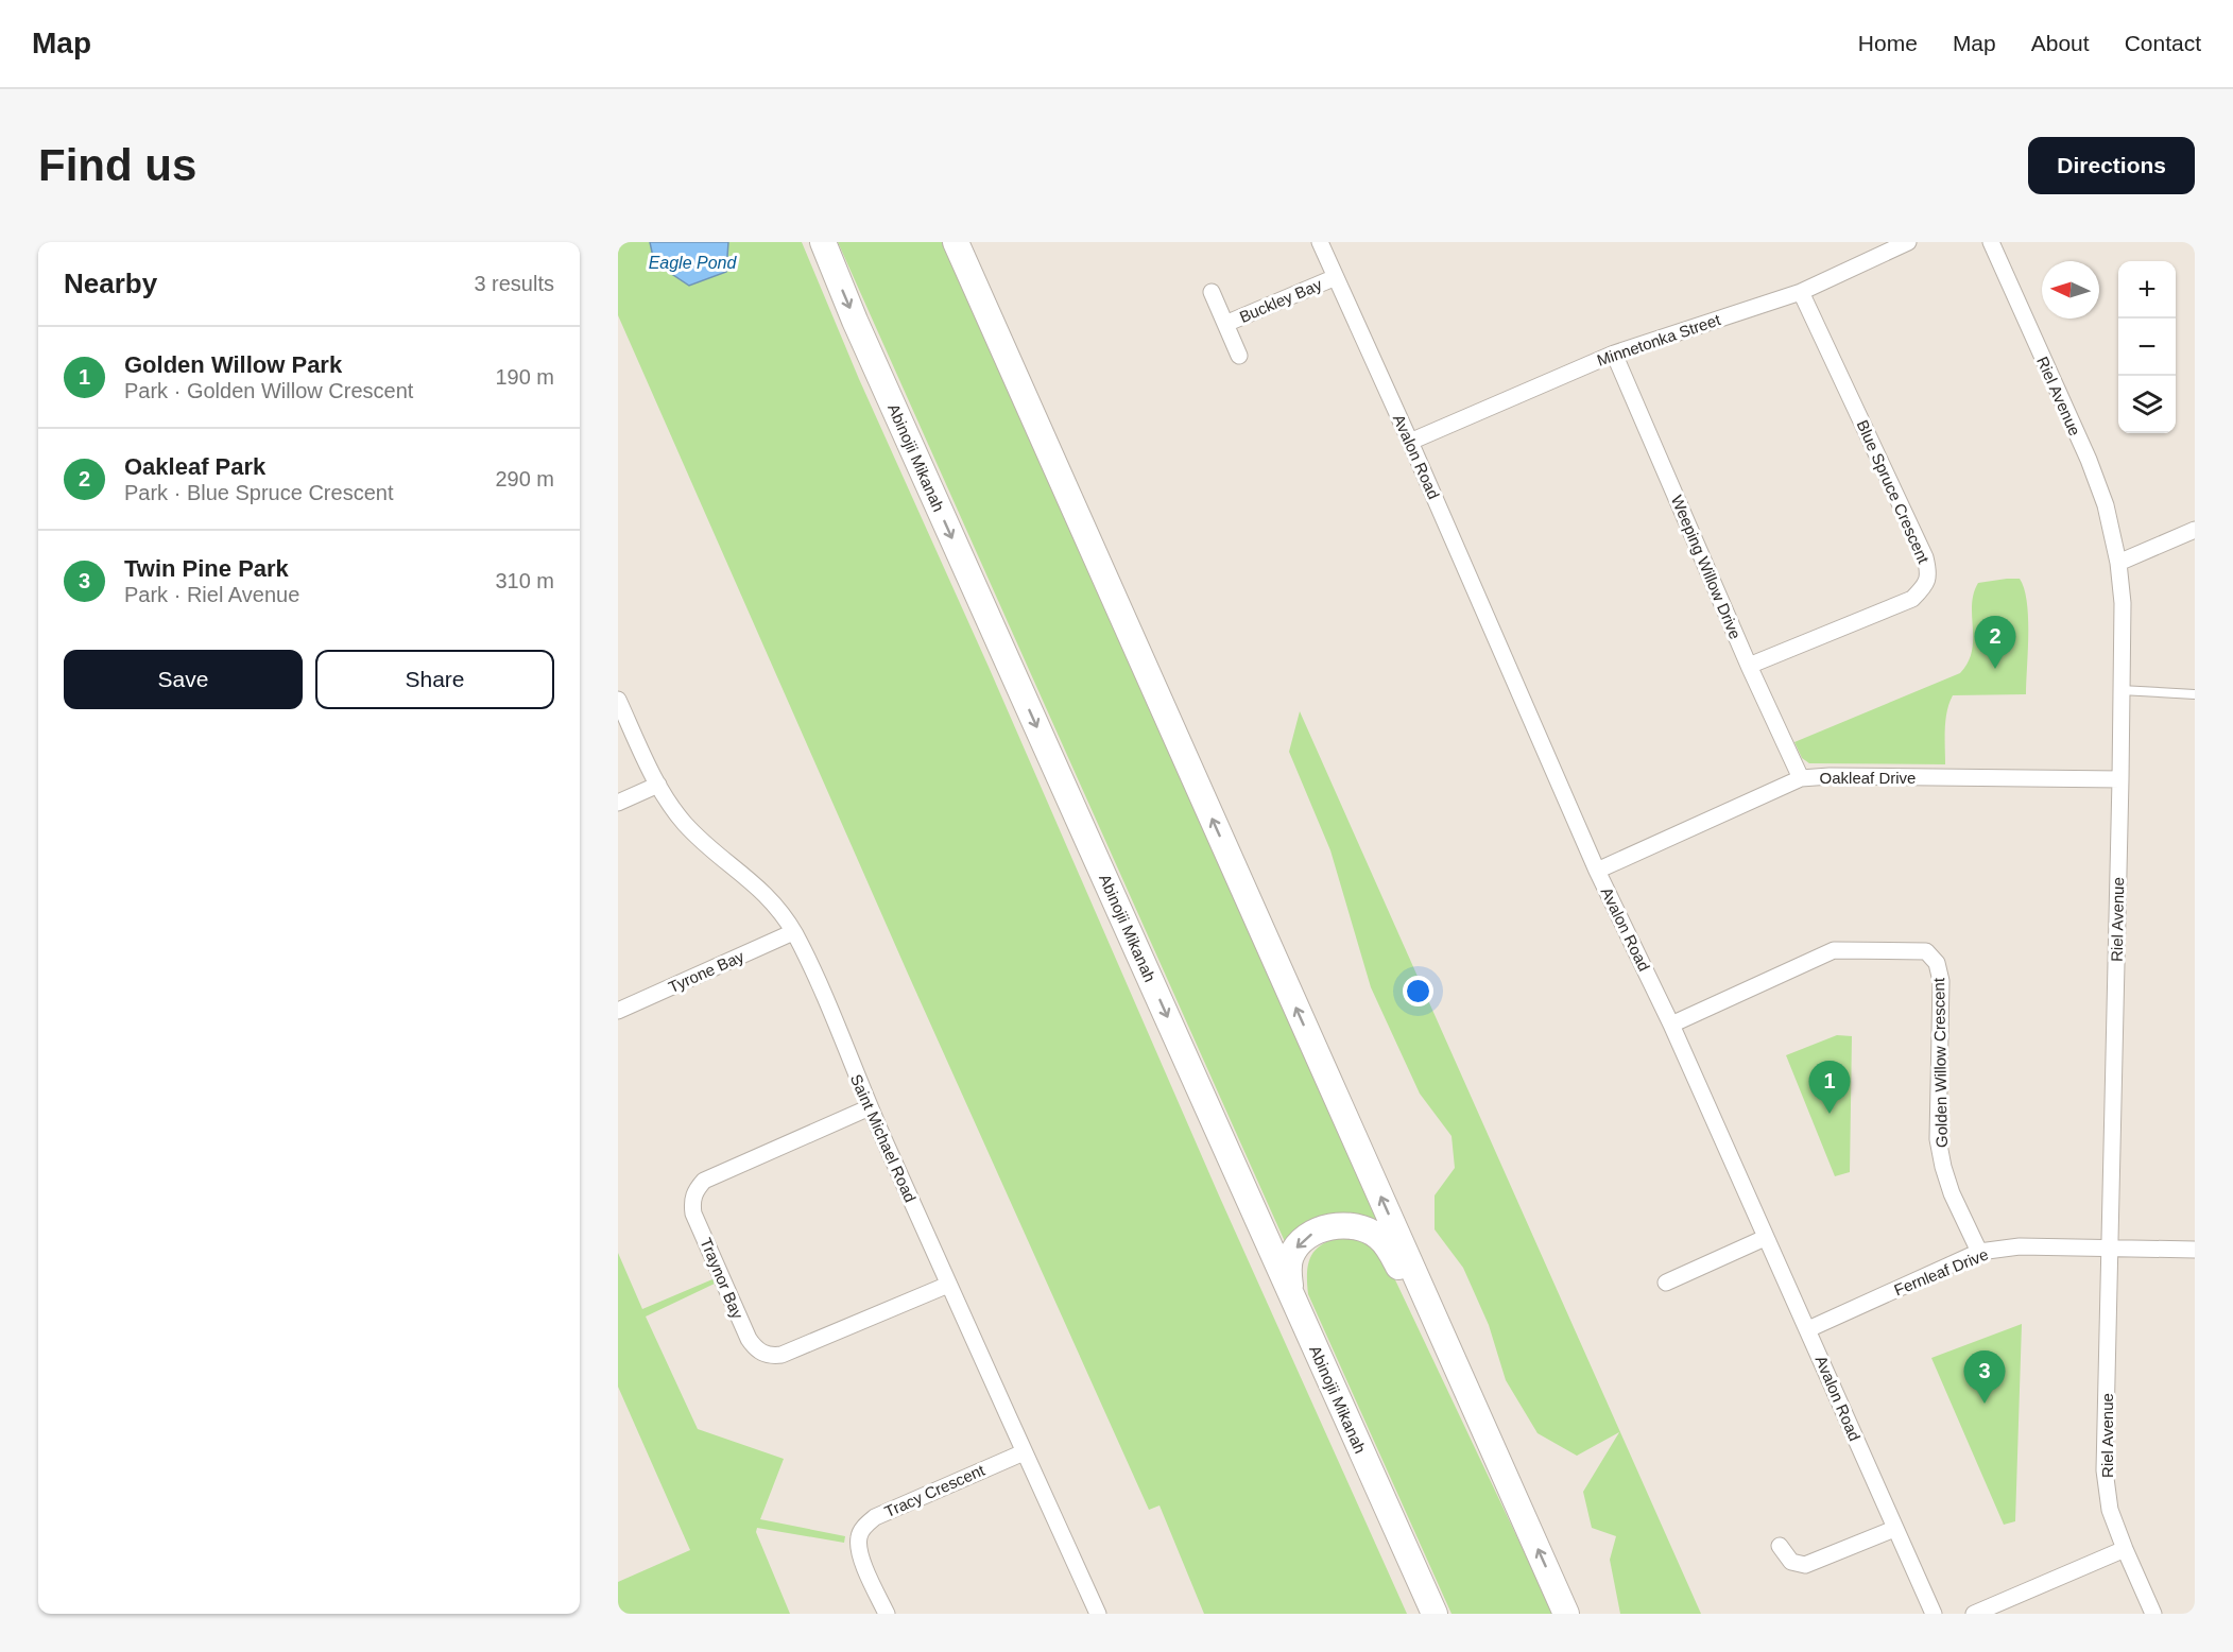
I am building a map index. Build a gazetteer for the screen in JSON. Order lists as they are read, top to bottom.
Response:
{
  "streets": {
    "main road": ["Abinojii Mikanah"],
    "street": [
      "Buckley Bay",
      "Minnetonka Street",
      "Riel Avenue",
      "Avalon Road",
      "Blue Spruce Crescent",
      "Weeping Willow Drive",
      "Oakleaf Drive",
      "Tyrone Bay",
      "Golden Willow Crescent",
      "Saint Michael Road",
      "Fernleaf Drive",
      "Traynor Bay",
      "Tracy Crescent"
    ]
  },
  "crossings": [
    ["Buckley Bay", "Avalon Road"],
    ["Minnetonka Street", "Avalon Road"],
    ["Minnetonka Street", "Blue Spruce Crescent"],
    ["Minnetonka Street", "Weeping Willow Drive"],
    ["Riel Avenue", "Oakleaf Drive"],
    ["Riel Avenue", "Fernleaf Drive"],
    ["Avalon Road", "Oakleaf Drive"],
    ["Avalon Road", "Golden Willow Crescent"],
    ["Avalon Road", "Fernleaf Drive"],
    ["Blue Spruce Crescent", "Weeping Willow Drive"],
    ["Weeping Willow Drive", "Oakleaf Drive"],
    ["Tyrone Bay", "Saint Michael Road"],
    ["Golden Willow Crescent", "Fernleaf Drive"],
    ["Saint Michael Road", "Traynor Bay"],
    ["Saint Michael Road", "Tracy Crescent"]
  ],
  "water": ["Eagle Pond"],
  "north": "left",
  "page": {
    "header": "Map",
    "nav": [
      "Home",
      "Map",
      "About",
      "Contact"
    ],
    "buttons": [
      "Directions",
      ["Save", "Share"]
    ],
    "title": "Find us",
    "heading": ["Nearby", "3 results"],
    "map_buttons": ["+", "−"],
    "list": [
      {
        "mark": "1",
        "name": "Golden Willow Park",
        "note": "Park · Golden Willow Crescent",
        "value": "190 m"
      },
      {
        "mark": "2",
        "name": "Oakleaf Park",
        "note": "Park · Blue Spruce Crescent",
        "value": "290 m"
      },
      {
        "mark": "3",
        "name": "Twin Pine Park",
        "note": "Park · Riel Avenue",
        "value": "310 m"
      }
    ],
    "pins": ["2", "1", "3"]
  }
}
